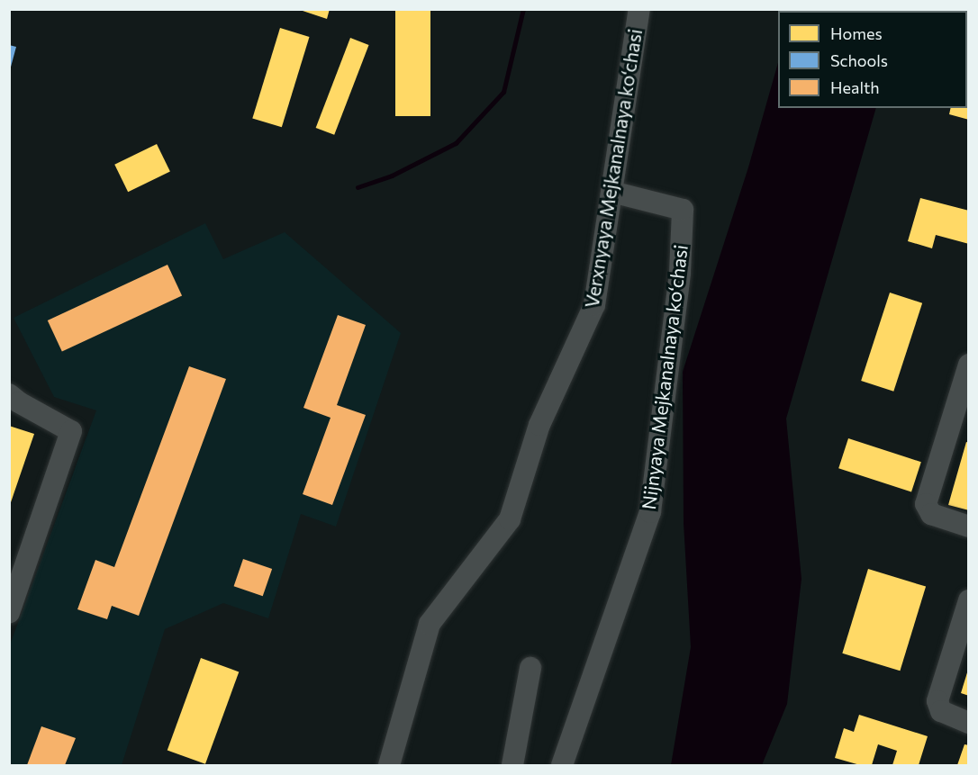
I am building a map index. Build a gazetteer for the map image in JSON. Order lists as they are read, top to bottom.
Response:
{
  "streets": {
    "street": ["Verxnyaya Mejkanalnaya ko‘chasi", "Nijnyaya Mejkanalnaya ko‘chasi"]
  },
  "crossings": [
    ["Verxnyaya Mejkanalnaya ko‘chasi", "Nijnyaya Mejkanalnaya ko‘chasi"]
  ],
  "legend": ["Homes", "Schools", "Health"]
}
